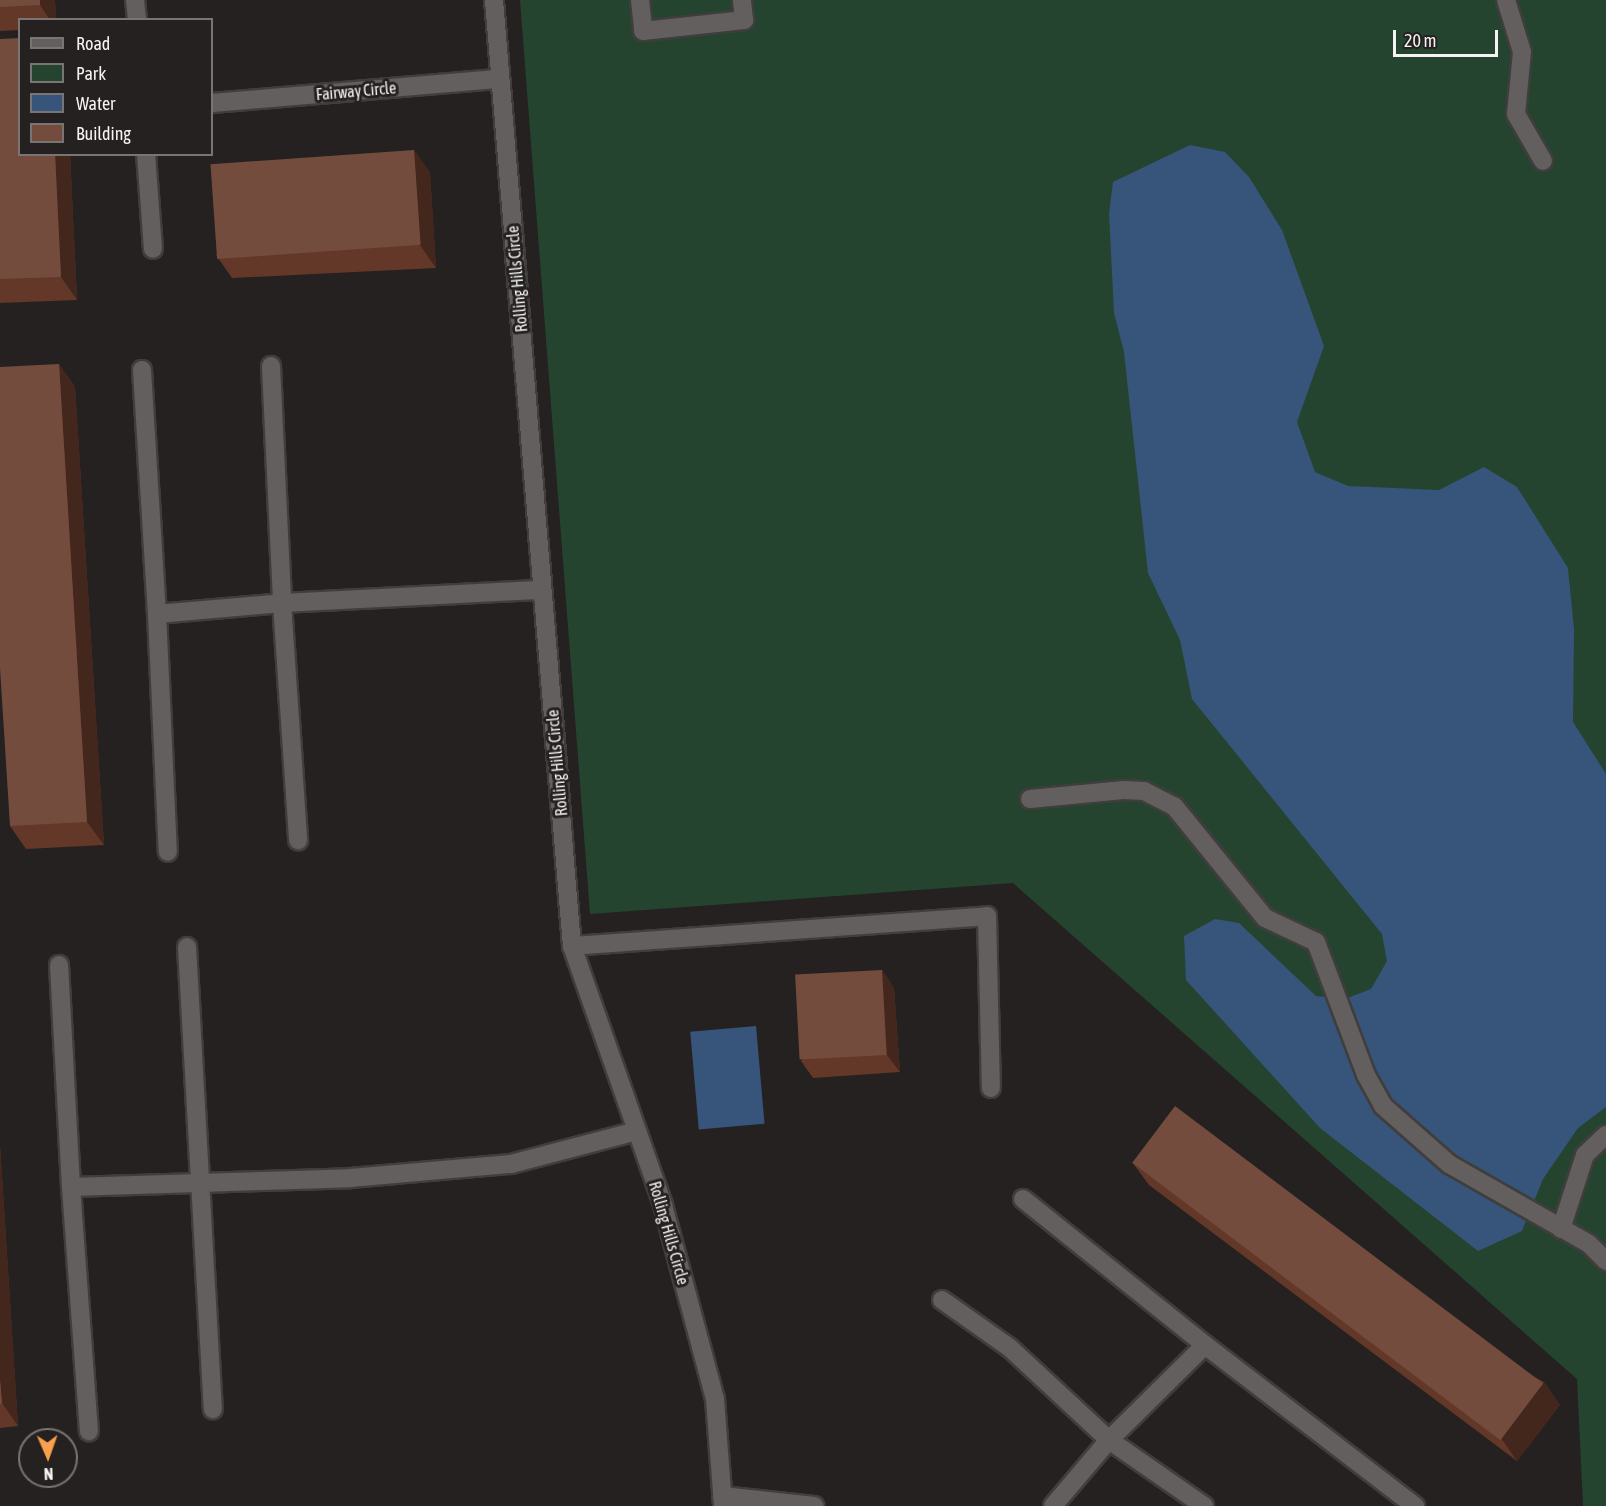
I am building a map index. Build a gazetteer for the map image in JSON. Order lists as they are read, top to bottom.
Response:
{
  "streets": {
    "street": ["Fairway Circle", "Rolling Hills Circle"]
  },
  "crossings": [
    ["Fairway Circle", "Rolling Hills Circle"]
  ],
  "legend": [
    "Road",
    "Park",
    "Water",
    "Building"
  ],
  "scale_bar": "20 m",
  "north": "bottom"
}
